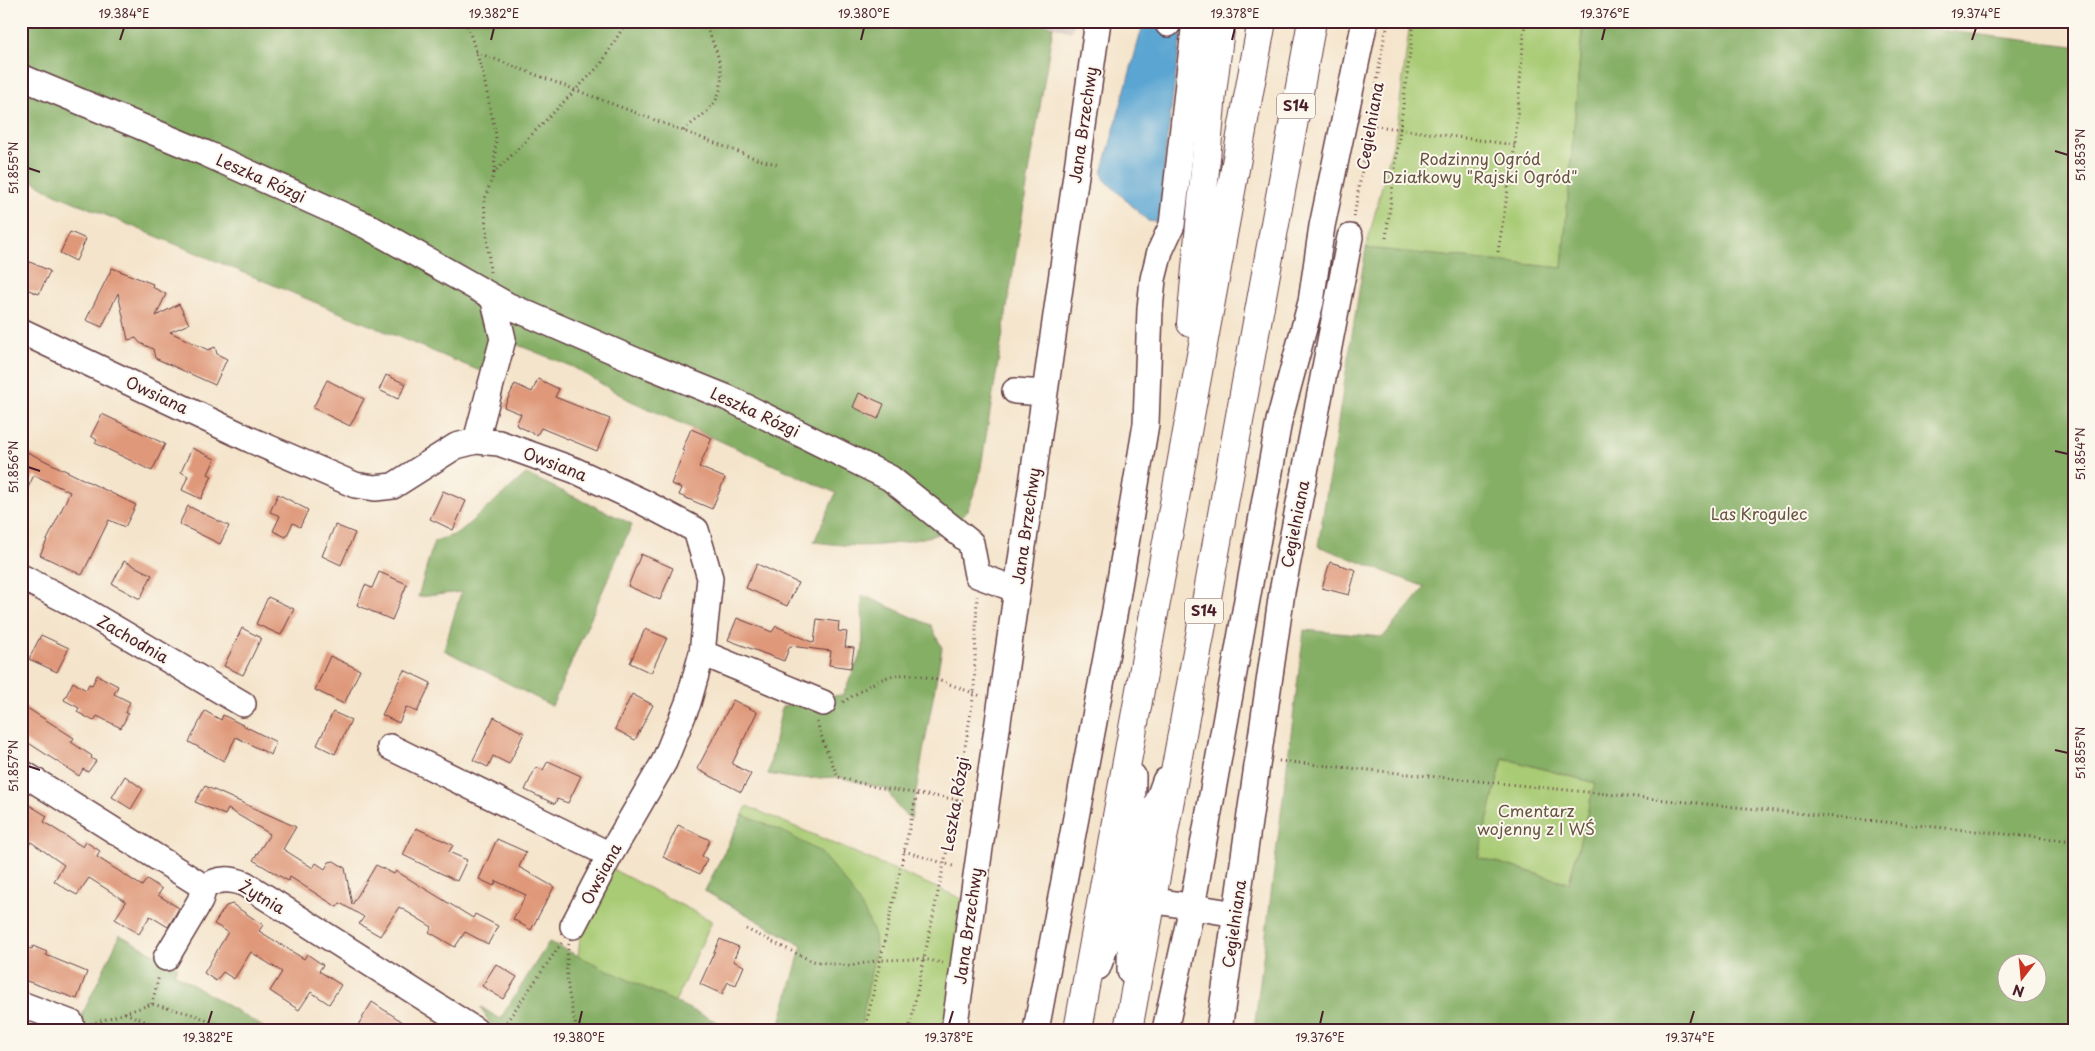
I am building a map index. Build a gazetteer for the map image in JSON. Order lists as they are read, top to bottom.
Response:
{
  "streets": {
    "highway": ["S14"],
    "street": [
      "Jana Brzechwy",
      "Cegielniana",
      "Leszka Rózgi",
      "Owsiana",
      "Zachodnia",
      "Żytnia"
    ]
  },
  "parks": ["Rodzinny Ogród Działkowy \"Rajski Ogród\"", "Las Krogulec", "Cmentarz wojenny z I WŚ"],
  "north": "bottom",
  "coordinates": [
    "19.384°E",
    "19.382°E",
    "19.380°E",
    "19.378°E",
    "19.376°E",
    "19.374°E",
    "51.853°N",
    "51.855°N",
    "51.854°N",
    "51.856°N",
    "51.857°N"
  ]
}
